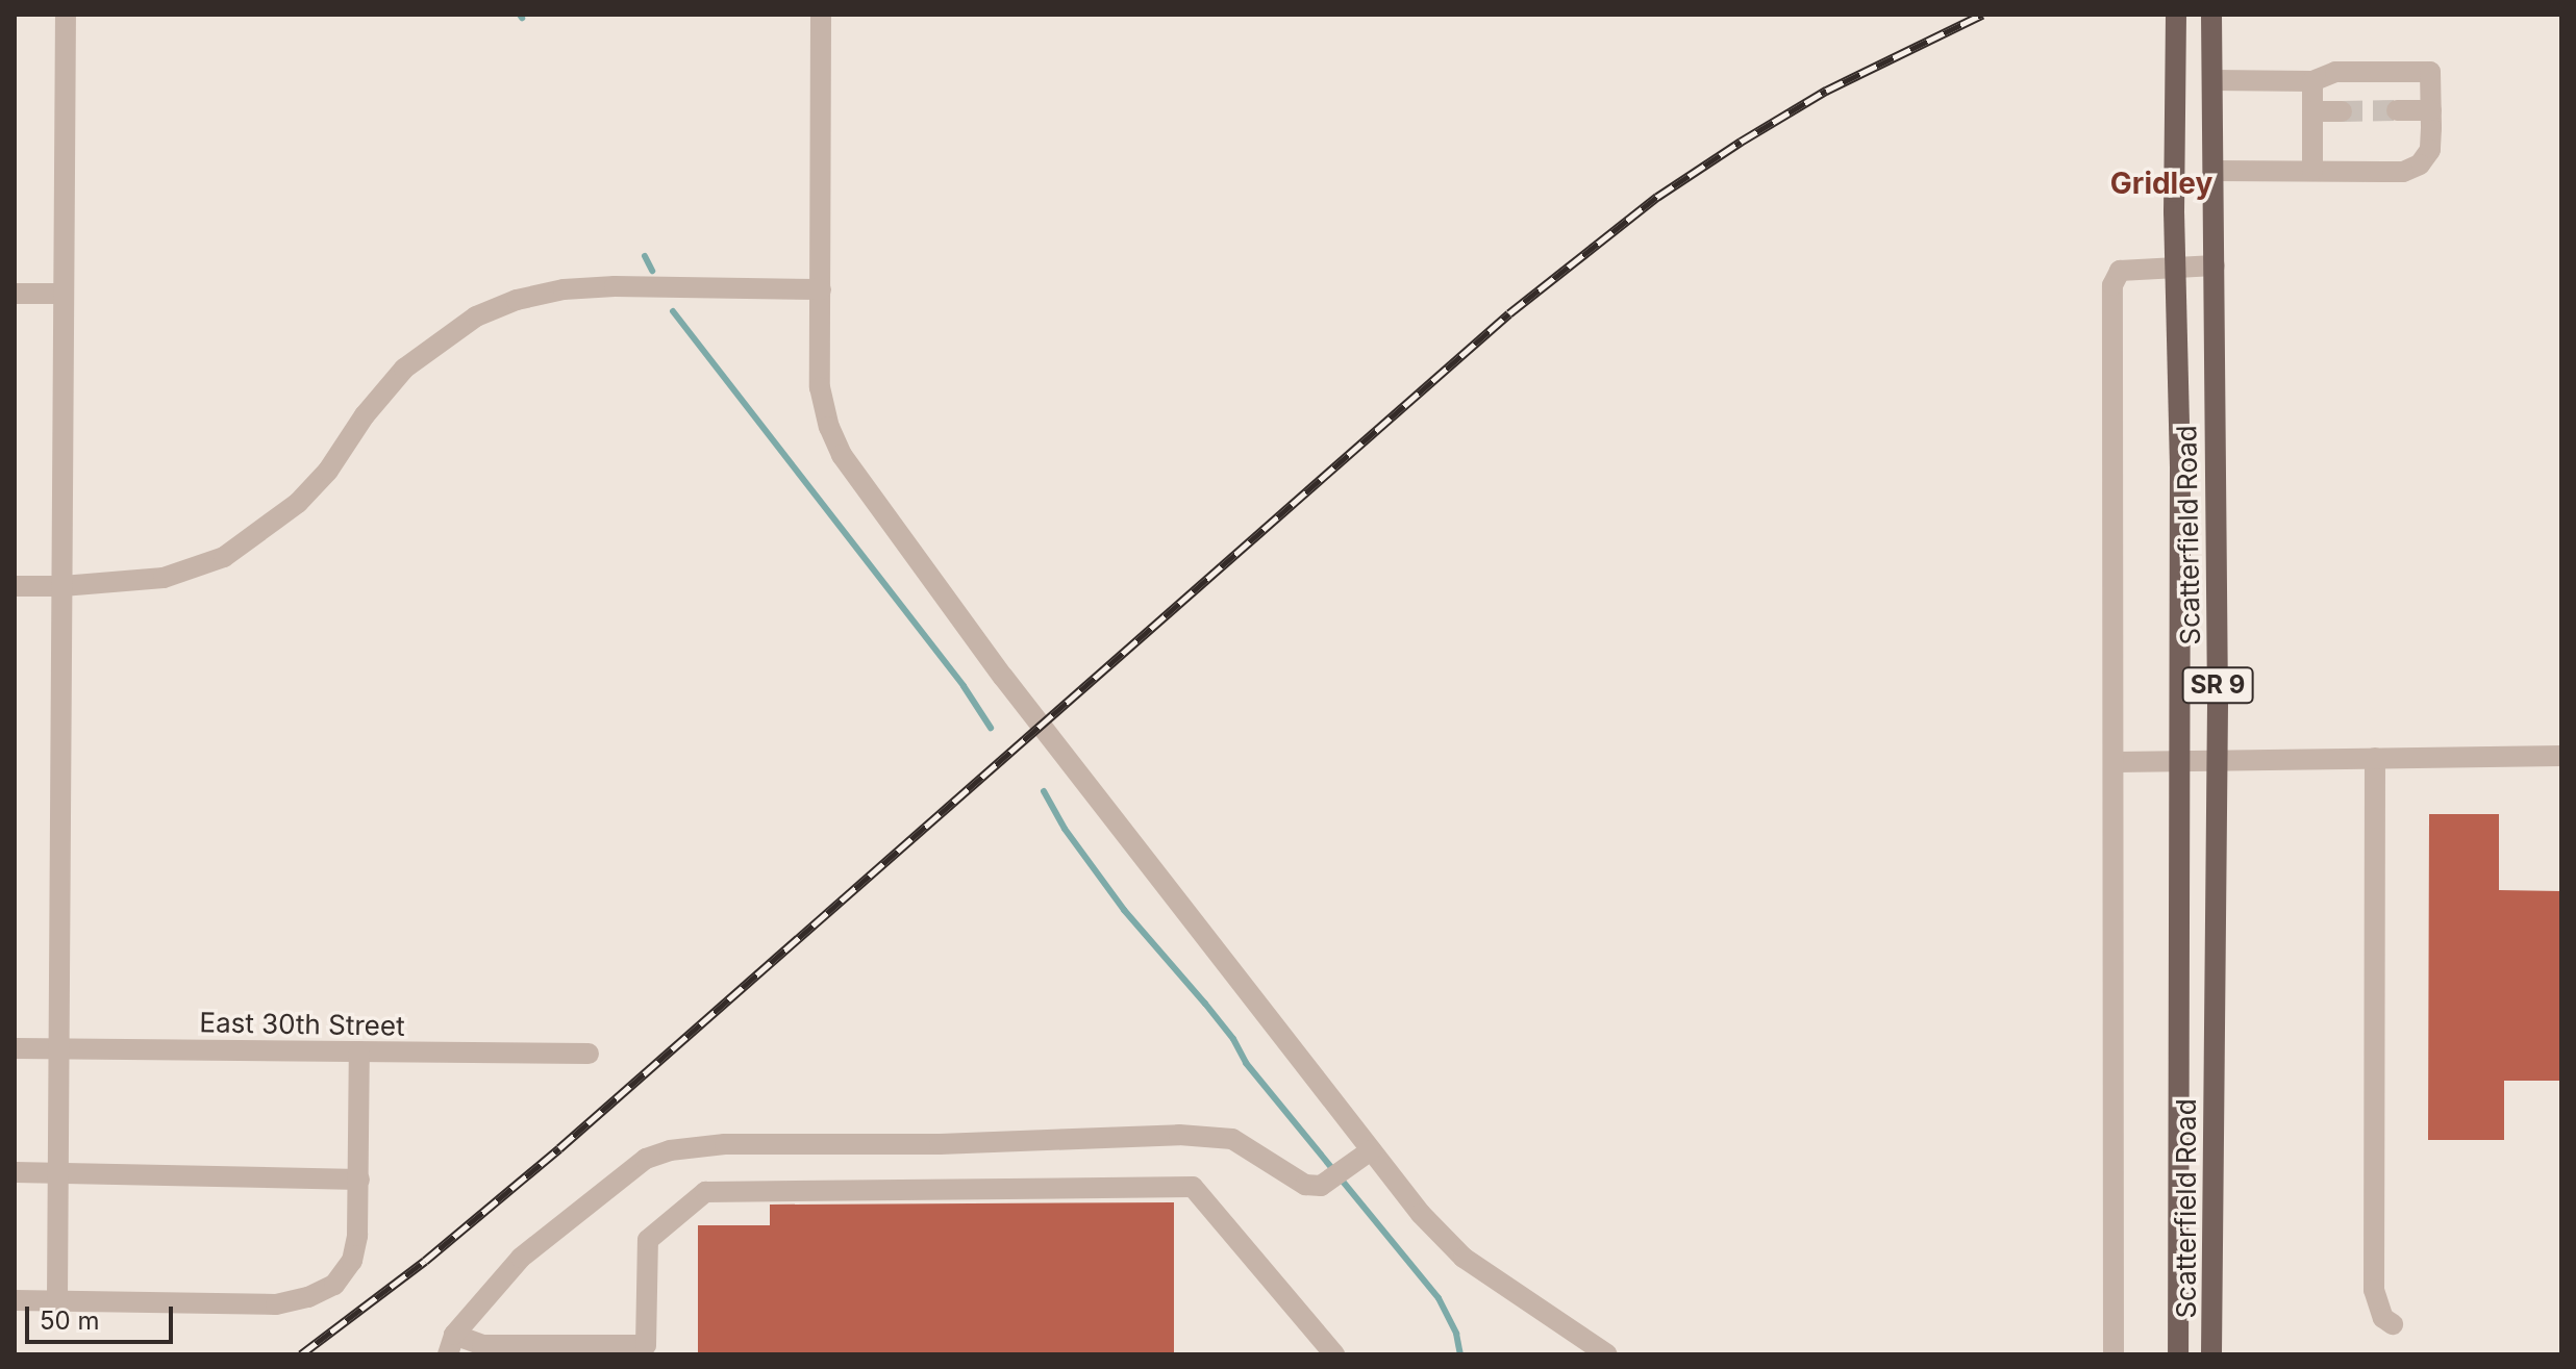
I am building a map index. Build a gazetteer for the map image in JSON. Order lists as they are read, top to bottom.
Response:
{
  "streets": {
    "main road": ["Scatterfield Road", "SR 9"],
    "street": ["East 30th Street"]
  },
  "districts": ["Gridley"],
  "scale_bar": "50 m"
}
